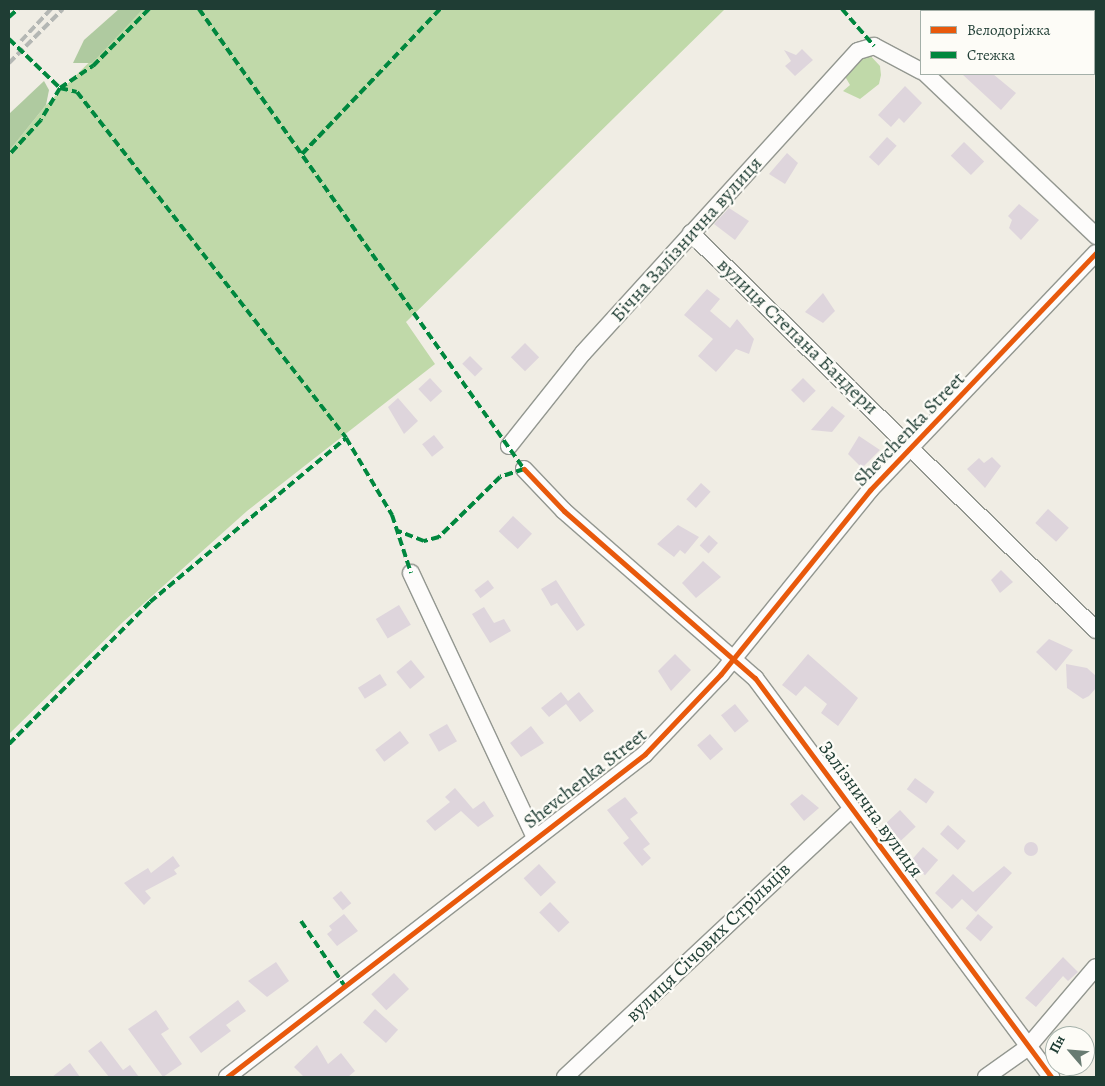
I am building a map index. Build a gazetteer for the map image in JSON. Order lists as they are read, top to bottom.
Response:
{
  "streets": {
    "street": [
      "Бічна Залізнична вулиця",
      "вулиця Степана Бандери",
      "Shevchenka Street",
      "Залізнична вулиця",
      "вулиця Січових Стрільців"
    ]
  },
  "crossings": [
    ["Бічна Залізнична вулиця", "вулиця Степана Бандери"],
    ["вулиця Степана Бандери", "Shevchenka Street"],
    ["Shevchenka Street", "Залізнична вулиця"],
    ["Залізнична вулиця", "вулиця Січових Стрільців"]
  ],
  "legend": ["Велодоріжка", "Стежка"],
  "north": "top left"
}
